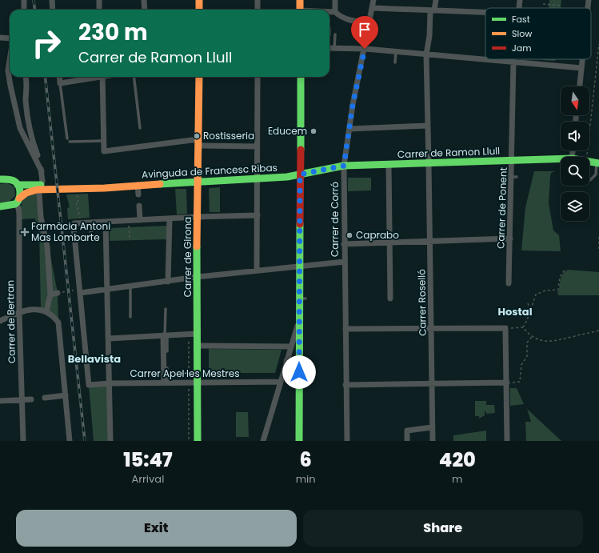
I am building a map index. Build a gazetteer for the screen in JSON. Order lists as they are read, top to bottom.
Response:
{
  "streets": {
    "street": [
      "Carrer de Ramon Llull",
      "Avinguda de Francesc Ribas",
      "Carrer de Ponent",
      "Carrer de Corró",
      "Carrer de Girona",
      "Carrer Roselló",
      "Carrer de Bertran",
      "Carrer Apel·les Mestres"
    ]
  },
  "crossings": [
    ["Carrer de Ramon Llull", "Avinguda de Francesc Ribas"],
    ["Carrer de Ramon Llull", "Carrer de Ponent"],
    ["Carrer de Ramon Llull", "Carrer de Corró"],
    ["Carrer de Ramon Llull", "Carrer Roselló"],
    ["Avinguda de Francesc Ribas", "Carrer de Girona"],
    ["Avinguda de Francesc Ribas", "Carrer de Bertran"],
    ["Carrer de Girona", "Carrer Apel·les Mestres"]
  ],
  "districts": ["Hostal", "Bellavista"],
  "places": {
    "other": ["Educem", "Rostisseria", "Caprabo"],
    "health": ["Farmàcia Antoni Mas Lombarte"]
  },
  "legend": ["Fast", "Slow", "Jam"],
  "north": "bottom",
  "page": {
    "turn": ["230 m", "Carrer de Ramon Llull"],
    "eta": [
      "15:47",
      "Arrival",
      "6",
      "min",
      "420",
      "m"
    ],
    "buttons": ["Exit", "Share"]
  }
}
